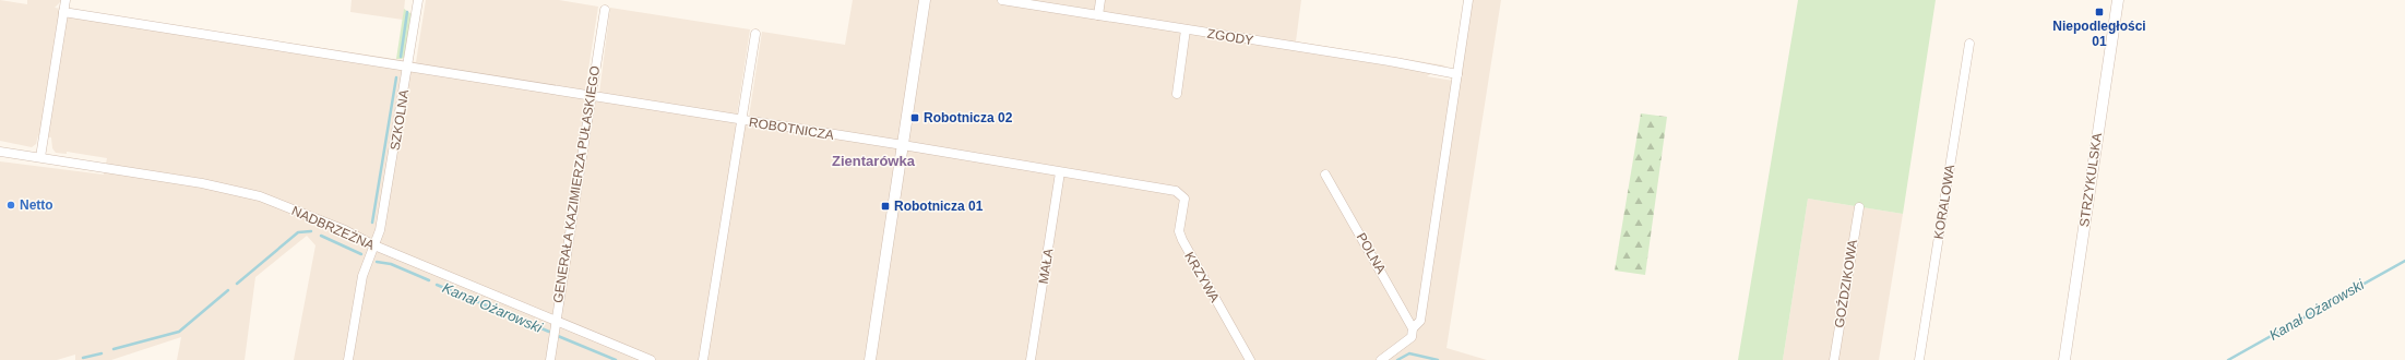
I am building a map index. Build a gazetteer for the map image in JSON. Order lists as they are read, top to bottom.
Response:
{
  "streets": {
    "street": [
      "ZGODY",
      "SZKOLNA",
      "ROBOTNICZA",
      "STRZYKULSKA",
      "GENERAŁA KAZIMIERZA PUŁASKIEGO",
      "KORALOWA",
      "NADBRZEŻNA",
      "POLNA",
      "MAŁA",
      "KRZYWA",
      "GOŹDZIKOWA"
    ]
  },
  "crossings": [
    ["SZKOLNA", "ROBOTNICZA"],
    ["SZKOLNA", "NADBRZEŻNA"],
    ["ROBOTNICZA", "GENERAŁA KAZIMIERZA PUŁASKIEGO"],
    ["ROBOTNICZA", "MAŁA"],
    ["ROBOTNICZA", "KRZYWA"],
    ["GENERAŁA KAZIMIERZA PUŁASKIEGO", "NADBRZEŻNA"]
  ],
  "districts": ["Zientarówka"],
  "water": ["Kanał Ożarowski"],
  "places": {
    "transit": ["Niepodległości 01", "Robotnicza 02", "Robotnicza 01"],
    "other": ["Netto"]
  }
}
